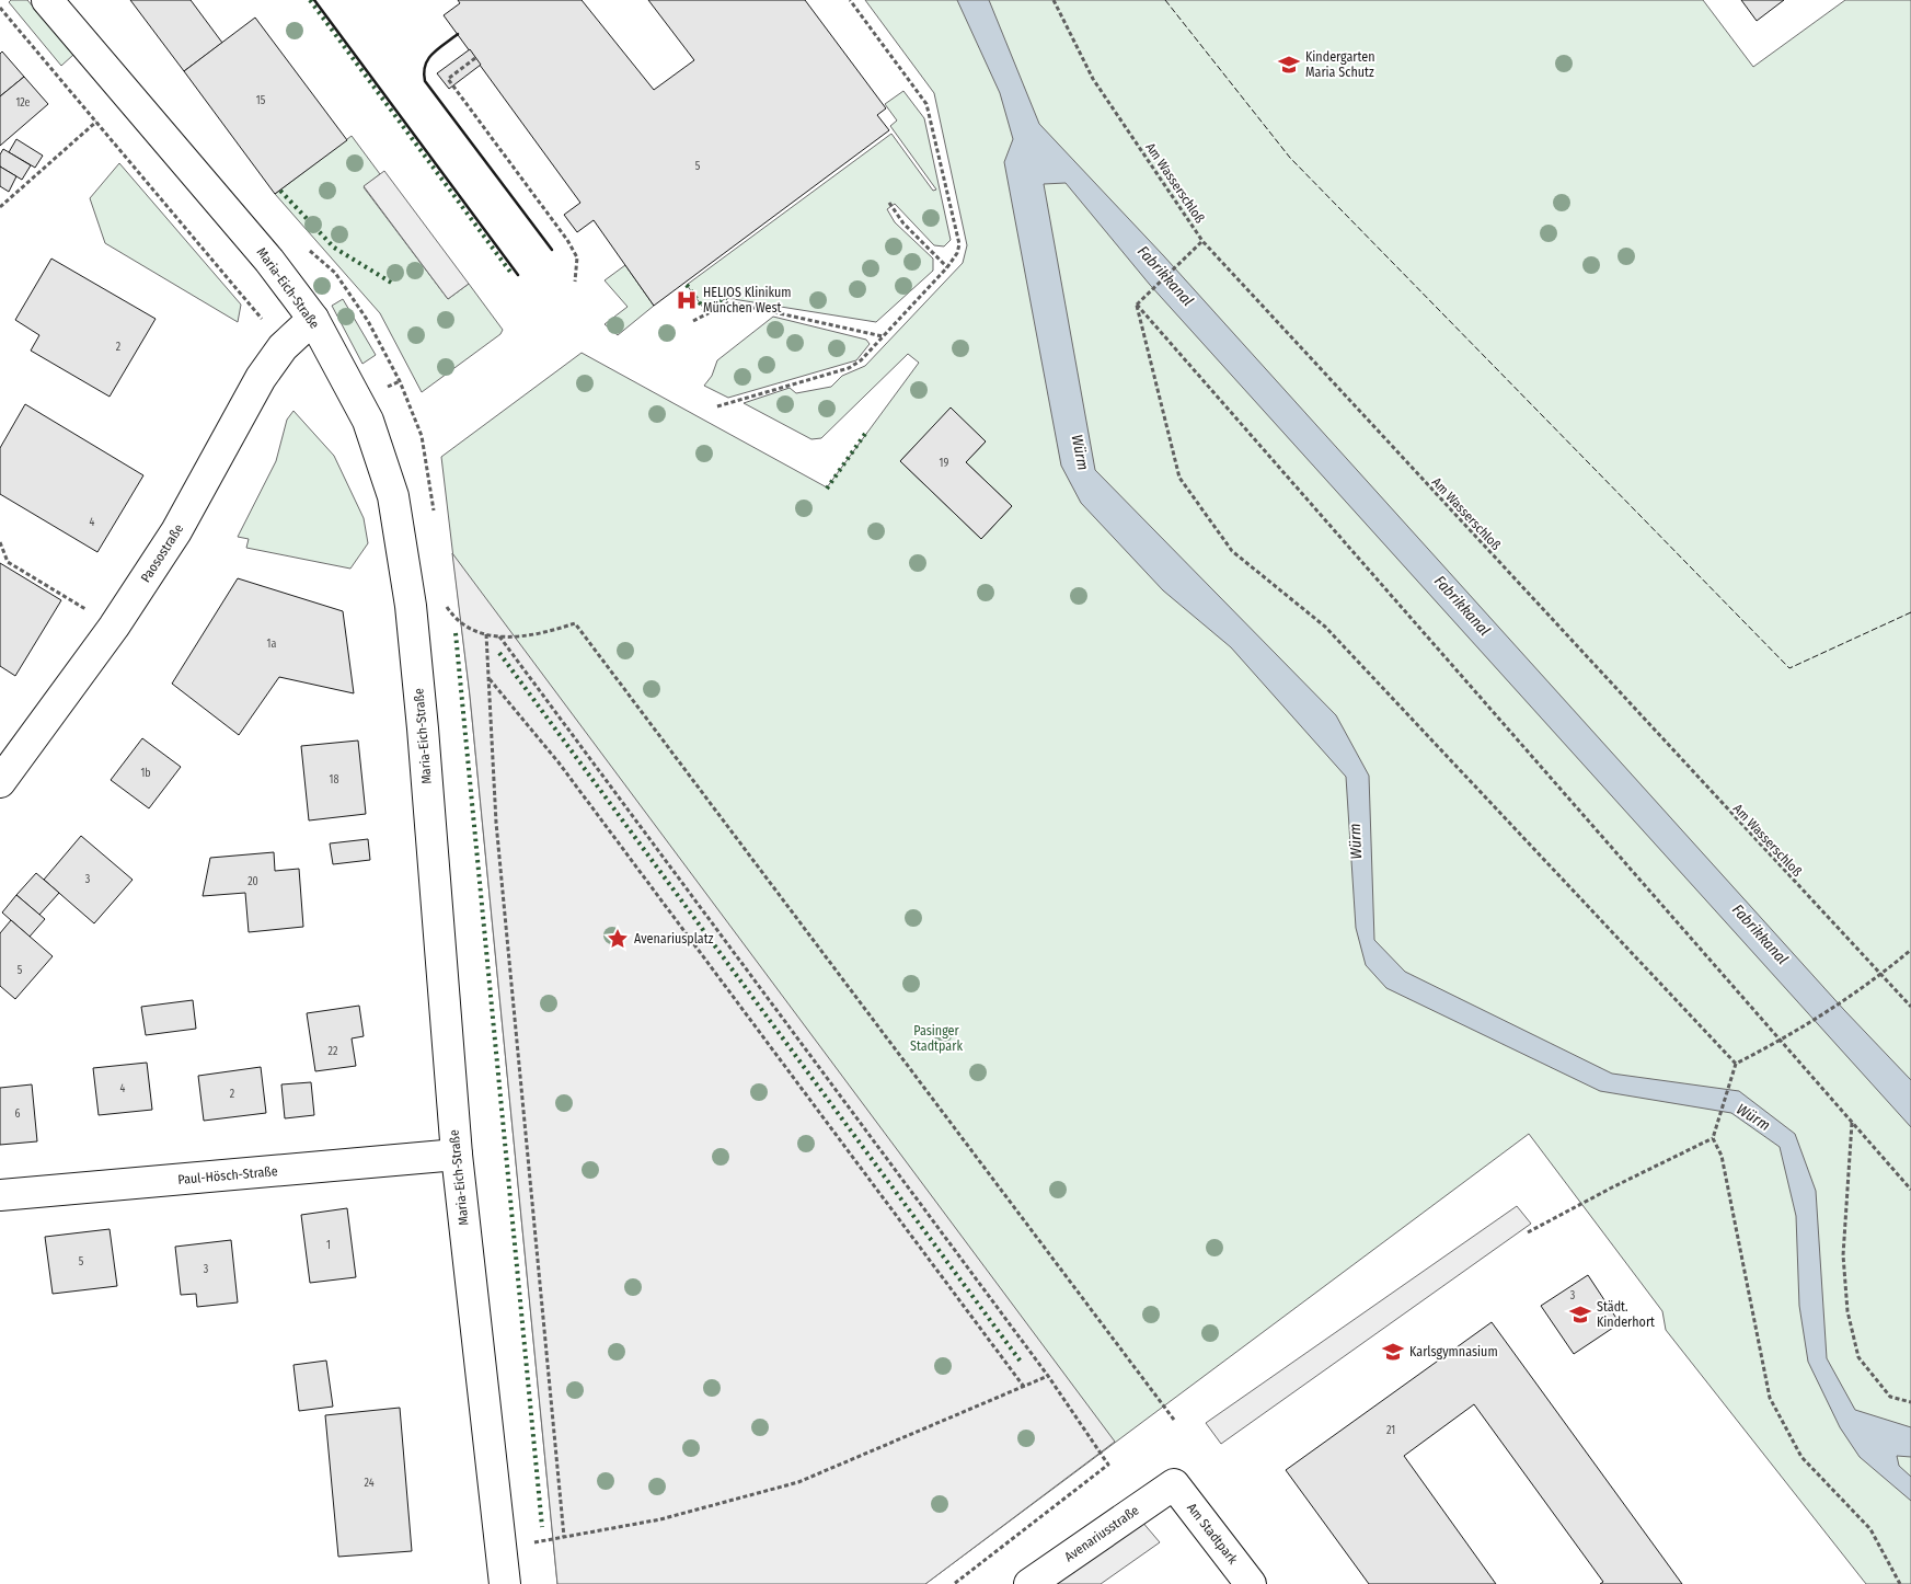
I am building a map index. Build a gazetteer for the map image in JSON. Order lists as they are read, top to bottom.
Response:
{
  "streets": {
    "street": [
      "Maria-Eich-Straße",
      "Paosostraße",
      "Paul-Hösch-Straße",
      "Avenariusstraße",
      "Am Stadtpark"
    ],
    "path": ["Am Wasserschloß"]
  },
  "crossings": [
    ["Maria-Eich-Straße", "Paosostraße"],
    ["Maria-Eich-Straße", "Paul-Hösch-Straße"],
    ["Avenariusstraße", "Am Stadtpark"]
  ],
  "water": ["Fabrikkanal", "Würm"],
  "parks": ["Pasinger Stadtpark"],
  "places": {
    "school or university": ["Kindergarten Maria Schutz", "Städt. Kinderhort", "Karlsgymnasium"],
    "hospital": ["HELIOS Klinikum München West"],
    "place": ["Avenariusplatz"]
  },
  "house_numbers": [
    "15",
    "12e",
    "5",
    "2",
    "19",
    "4",
    "1a",
    "1b",
    "18",
    "3",
    "20",
    "5",
    "22",
    "4",
    "2",
    "6",
    "1",
    "5",
    "3",
    "3",
    "21",
    "24"
  ]
}
